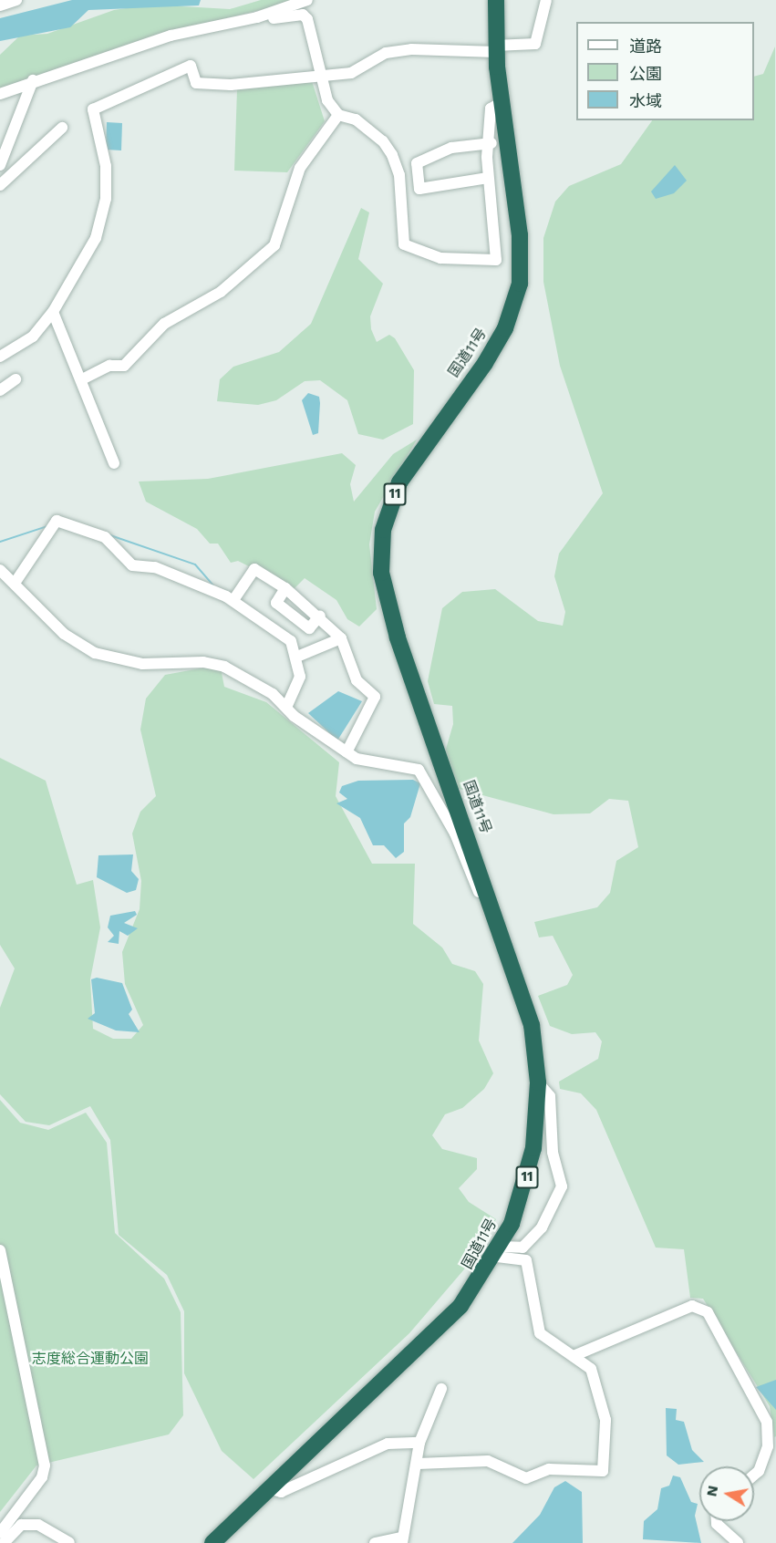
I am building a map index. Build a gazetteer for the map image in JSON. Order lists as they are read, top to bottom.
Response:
{
  "streets": {
    "highway": ["国道11号", "11"]
  },
  "parks": ["志度総合運動公園"],
  "legend": ["道路", "公園", "水域"],
  "north": "left"
}
